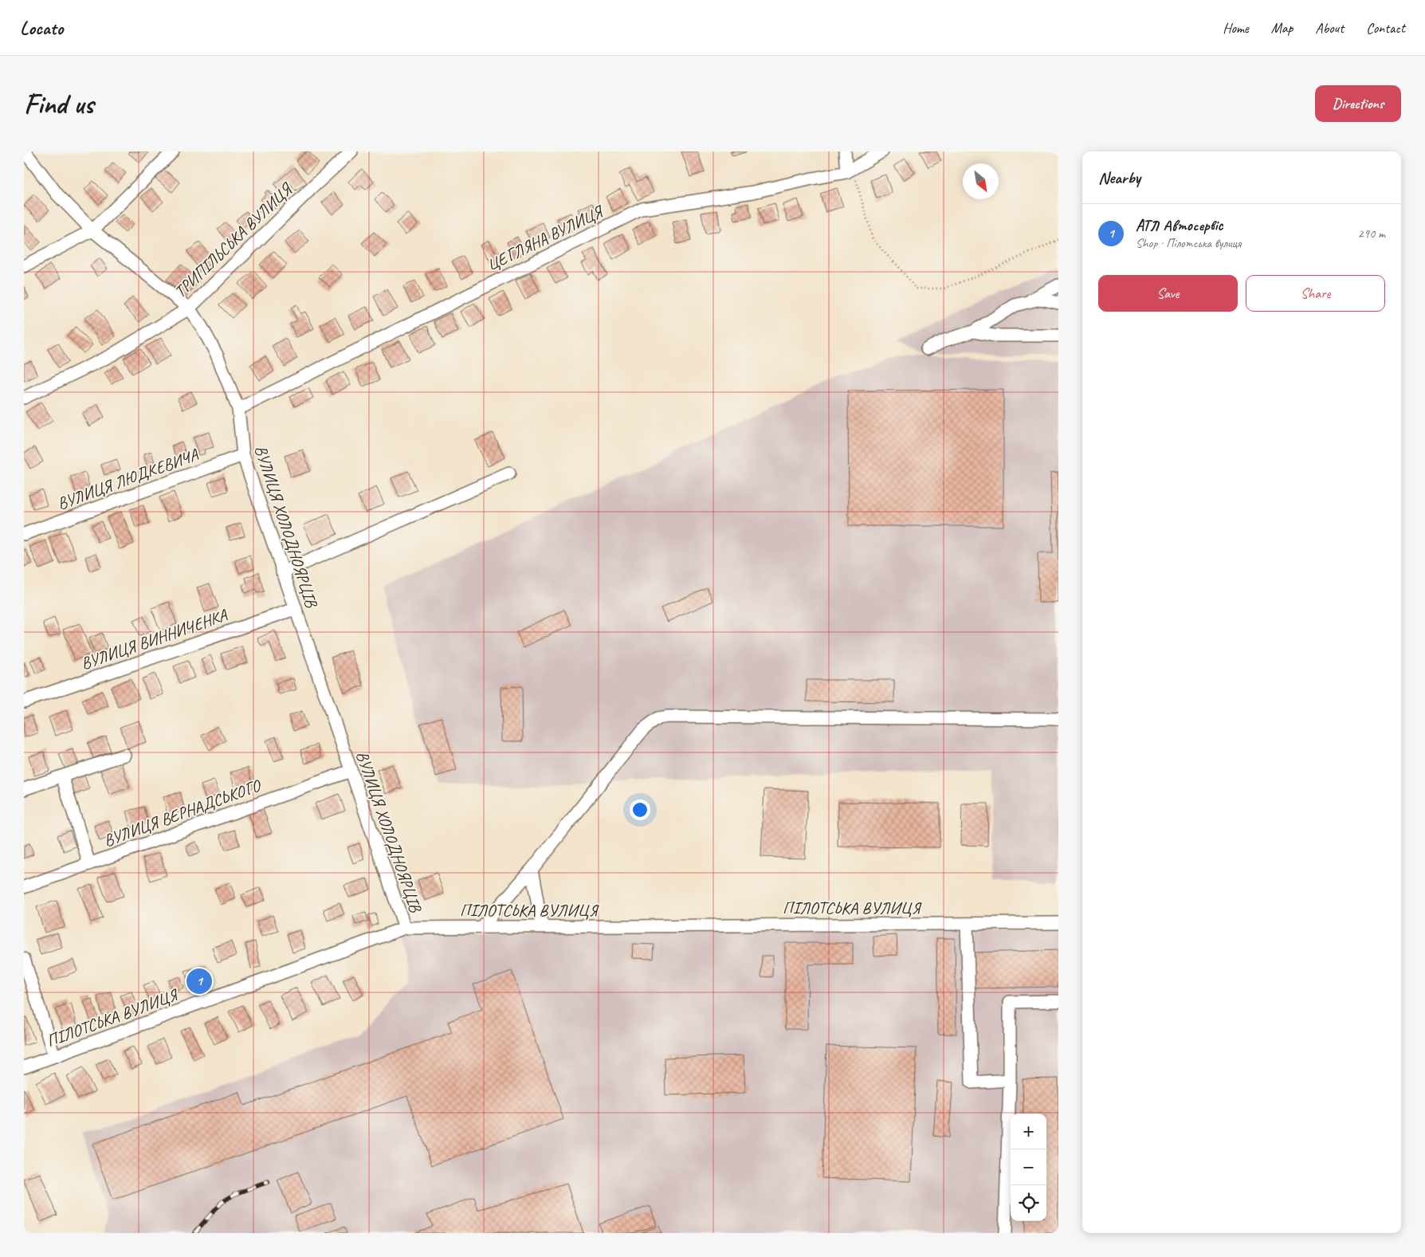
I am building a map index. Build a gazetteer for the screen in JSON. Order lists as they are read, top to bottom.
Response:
{
  "streets": {
    "street": [
      "ЦЕГЛЯНА ВУЛИЦЯ",
      "ТРИПІЛЬСЬКА ВУЛИЦЯ",
      "ВУЛИЦЯ ЛЮДКЕВИЧА",
      "ВУЛИЦЯ ХОЛОДНОЯРЦІВ",
      "ВУЛИЦЯ ВИННИЧЕНКА",
      "ВУЛИЦЯ ВЕРНАДСЬКОГО",
      "ПІЛОТСЬКА ВУЛИЦЯ"
    ]
  },
  "crossings": [
    ["ЦЕГЛЯНА ВУЛИЦЯ", "ВУЛИЦЯ ХОЛОДНОЯРЦІВ"],
    ["ТРИПІЛЬСЬКА ВУЛИЦЯ", "ВУЛИЦЯ ХОЛОДНОЯРЦІВ"],
    ["ВУЛИЦЯ ЛЮДКЕВИЧА", "ВУЛИЦЯ ХОЛОДНОЯРЦІВ"],
    ["ВУЛИЦЯ ХОЛОДНОЯРЦІВ", "ВУЛИЦЯ ВИННИЧЕНКА"],
    ["ВУЛИЦЯ ХОЛОДНОЯРЦІВ", "ВУЛИЦЯ ВЕРНАДСЬКОГО"],
    ["ВУЛИЦЯ ХОЛОДНОЯРЦІВ", "ПІЛОТСЬКА ВУЛИЦЯ"]
  ],
  "north": "bottom right",
  "page": {
    "header": "Locato",
    "nav": [
      "Home",
      "Map",
      "About",
      "Contact"
    ],
    "buttons": [
      "Directions",
      ["Save", "Share"]
    ],
    "title": "Find us",
    "heading": "Nearby",
    "list": [
      {
        "mark": "1",
        "name": "АТЛ Автосервіс",
        "note": "Shop · Пілотська вулиця",
        "value": "290 m"
      }
    ],
    "pins": "1",
    "map_buttons": ["+", "−"]
  }
}
